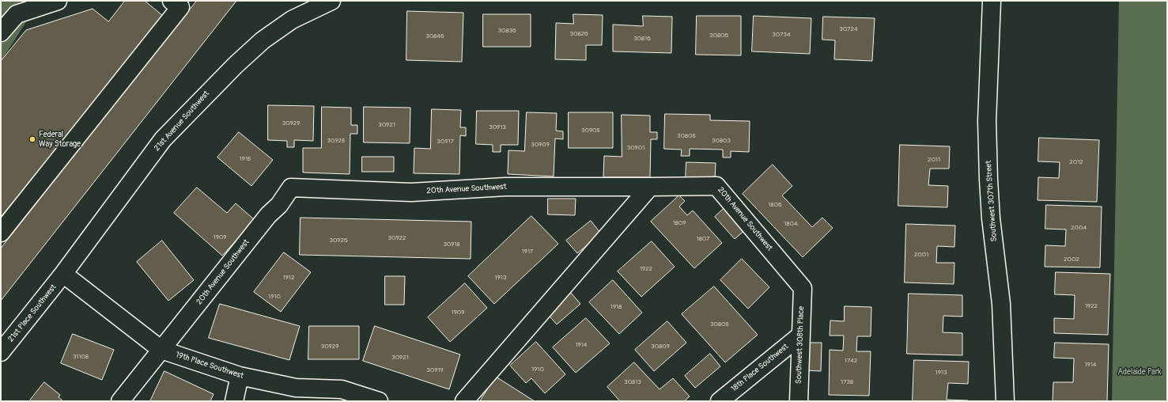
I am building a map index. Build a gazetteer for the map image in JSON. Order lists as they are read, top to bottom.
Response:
{
  "streets": {
    "street": [
      "21st Avenue Southwest",
      "20th Avenue Southwest",
      "Southwest 307th Street",
      "21st Place Southwest",
      "Southwest 308th Place",
      "19th Place Southwest",
      "18th Place Southwest"
    ]
  },
  "crossings": [
    ["21st Avenue Southwest", "21st Place Southwest"],
    ["21st Avenue Southwest", "19th Place Southwest"],
    ["20th Avenue Southwest", "Southwest 308th Place"],
    ["20th Avenue Southwest", "19th Place Southwest"],
    ["21st Place Southwest", "19th Place Southwest"],
    ["Southwest 308th Place", "18th Place Southwest"]
  ],
  "parks": ["Adelaide Park"],
  "places": ["Federal Way Storage"],
  "house_numbers": [
    "30724",
    "30836",
    "30826",
    "30734",
    "30806",
    "30846",
    "30816",
    "30929",
    "30921",
    "30913",
    "30905",
    "30805",
    "30925",
    "30803",
    "30917",
    "30909",
    "30901",
    "1915",
    "2011",
    "2012",
    "1806",
    "1809",
    "1804",
    "2004",
    "1909",
    "30922",
    "1807",
    "30926",
    "30918",
    "1917",
    "2001",
    "2002",
    "1922",
    "1912",
    "1913",
    "1910",
    "1922",
    "1918",
    "1909",
    "30805",
    "1914",
    "30929",
    "30809",
    "31108",
    "30921",
    "1742",
    "1914",
    "1910",
    "30919",
    "1913",
    "30813",
    "1738"
  ]
}
